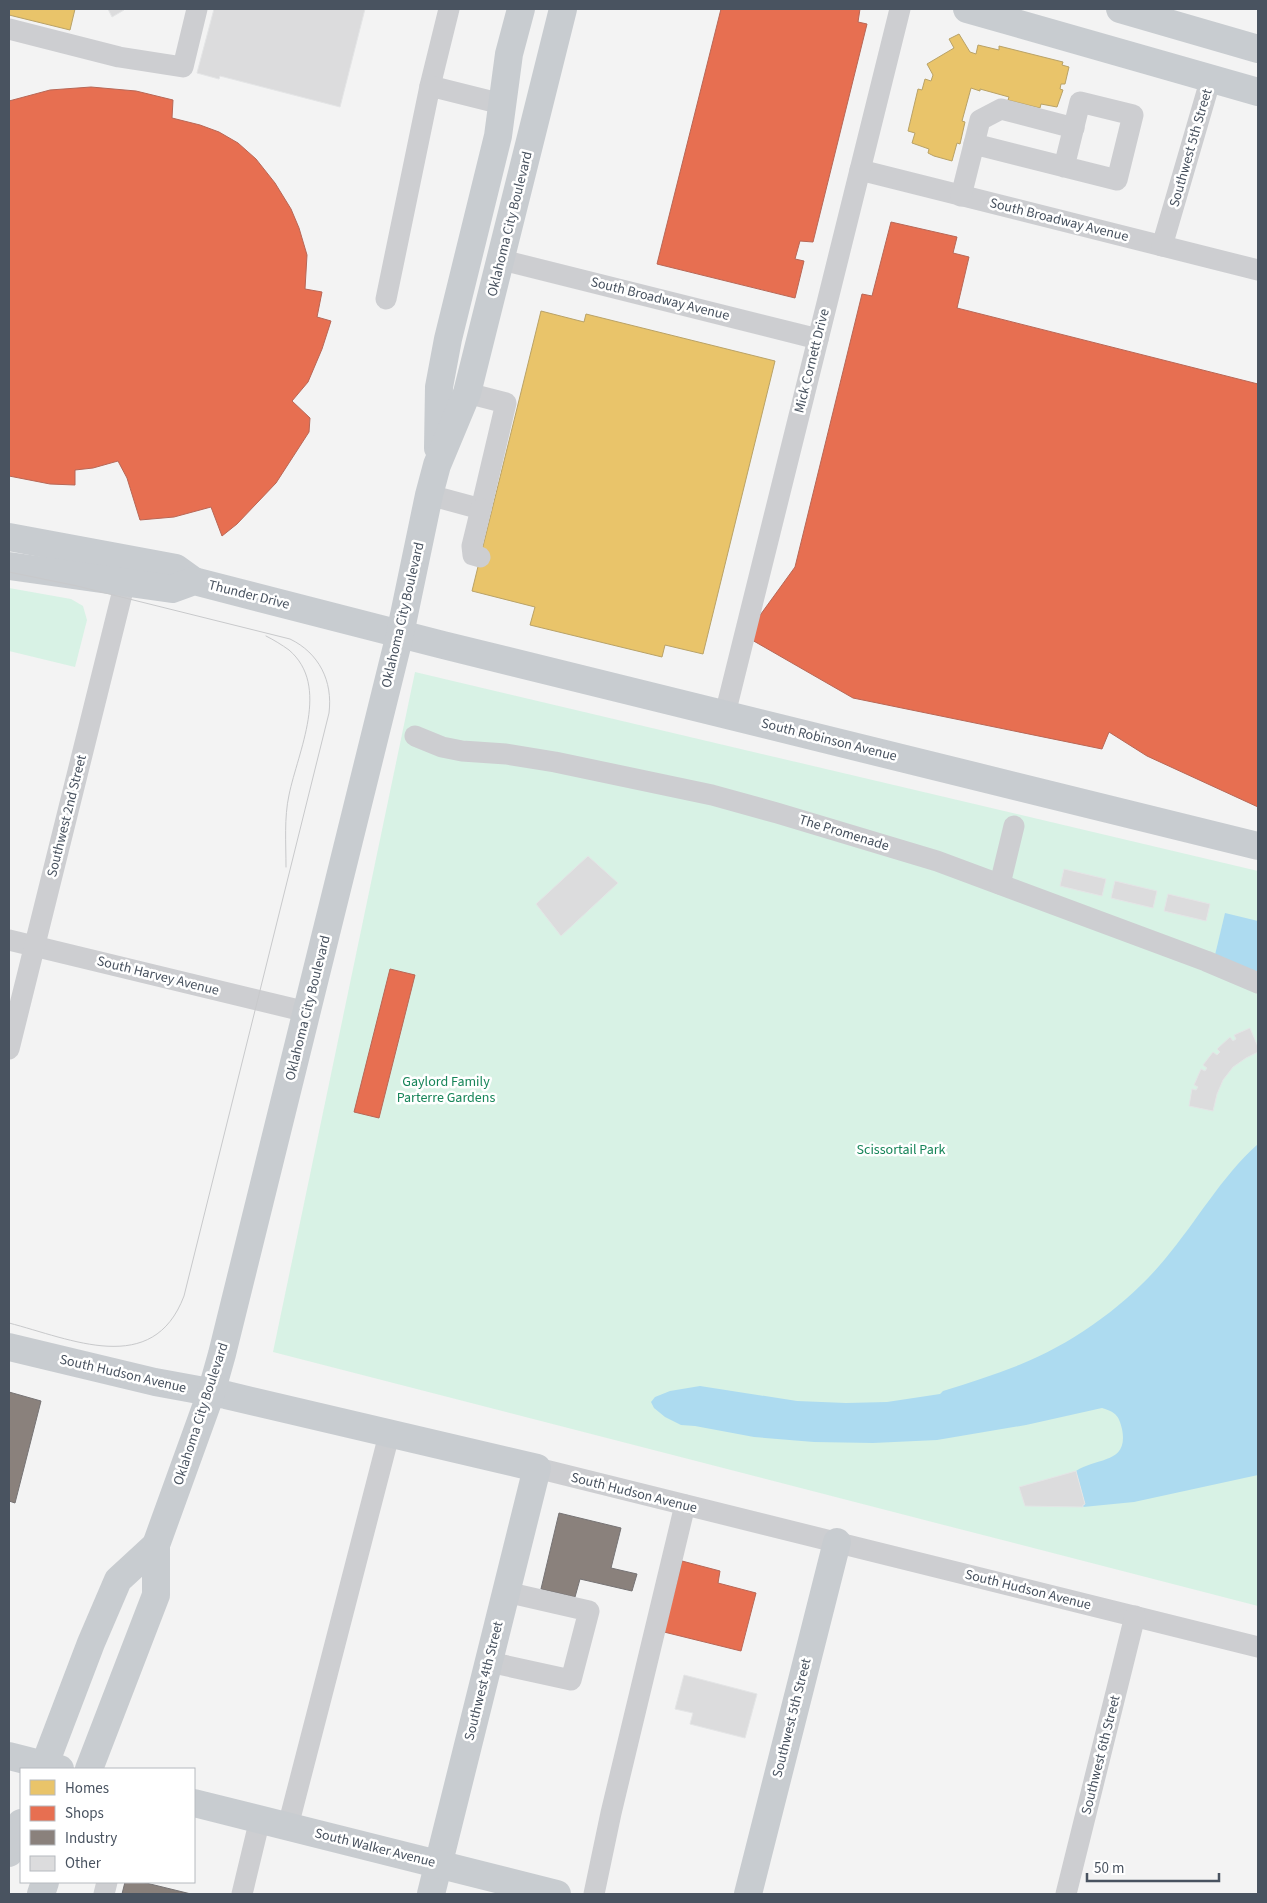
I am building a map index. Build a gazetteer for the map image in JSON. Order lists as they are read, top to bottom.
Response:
{
  "streets": {
    "main road": [
      "Southwest 5th Street",
      "Oklahoma City Boulevard",
      "Thunder Drive",
      "South Robinson Avenue",
      "South Hudson Avenue",
      "Southwest 4th Street",
      "South Walker Avenue"
    ],
    "street": [
      "South Broadway Avenue",
      "Mick Cornett Drive",
      "Southwest 2nd Street",
      "The Promenade",
      "South Harvey Avenue",
      "Southwest 6th Street"
    ]
  },
  "crossings": [
    ["Southwest 5th Street", "South Broadway Avenue"],
    ["Southwest 5th Street", "South Hudson Avenue"],
    ["South Broadway Avenue", "Oklahoma City Boulevard"],
    ["South Broadway Avenue", "Mick Cornett Drive"],
    ["Oklahoma City Boulevard", "Thunder Drive"],
    ["Oklahoma City Boulevard", "South Robinson Avenue"],
    ["Oklahoma City Boulevard", "South Harvey Avenue"],
    ["Oklahoma City Boulevard", "South Hudson Avenue"],
    ["Mick Cornett Drive", "South Robinson Avenue"],
    ["Thunder Drive", "South Robinson Avenue"],
    ["Thunder Drive", "Southwest 2nd Street"],
    ["Southwest 2nd Street", "South Harvey Avenue"],
    ["South Hudson Avenue", "Southwest 4th Street"],
    ["South Hudson Avenue", "Southwest 6th Street"],
    ["Southwest 4th Street", "South Walker Avenue"]
  ],
  "parks": ["Gaylord Family Parterre Gardens", "Scissortail Park"],
  "legend": [
    "Homes",
    "Shops",
    "Industry",
    "Other"
  ],
  "scale_bar": "50 m"
}
